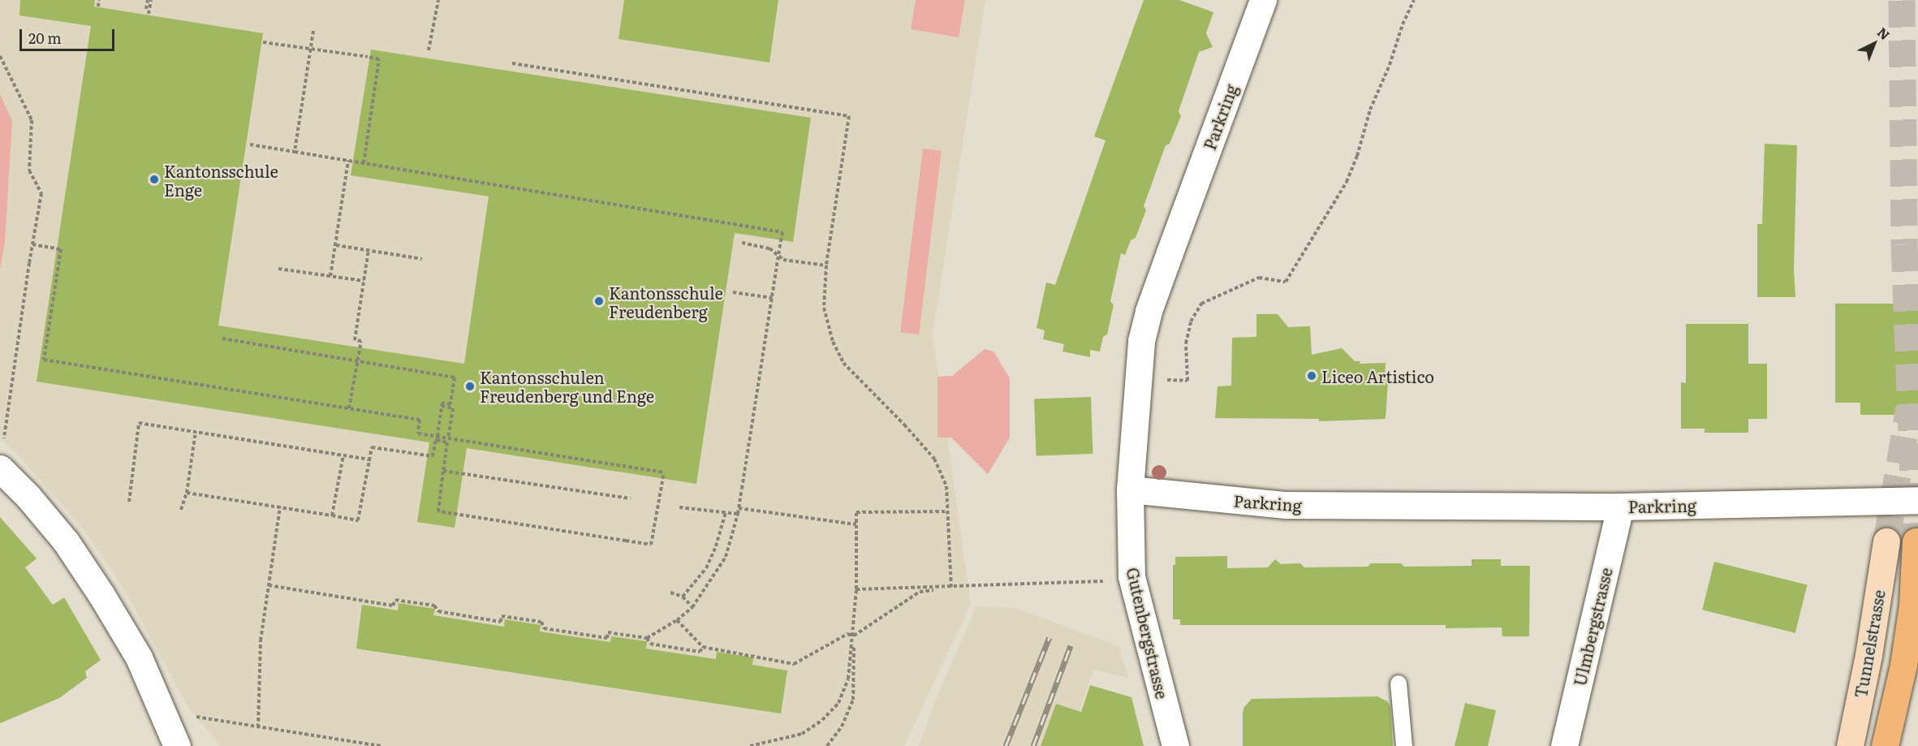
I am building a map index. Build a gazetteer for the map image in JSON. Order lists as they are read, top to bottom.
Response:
{
  "streets": {
    "main road": ["Tunnelstrasse"],
    "street": ["Parkring", "Ulmbergstrasse", "Gutenbergstrasse"]
  },
  "crossings": [
    ["Parkring", "Ulmbergstrasse"],
    ["Parkring", "Gutenbergstrasse"]
  ],
  "places": [
    "Kantonsschule Enge",
    "Kantonsschule Freudenberg",
    "Liceo Artistico",
    "Kantonsschulen Freudenberg und Enge"
  ],
  "scale_bar": "20 m",
  "north": "top right"
}
